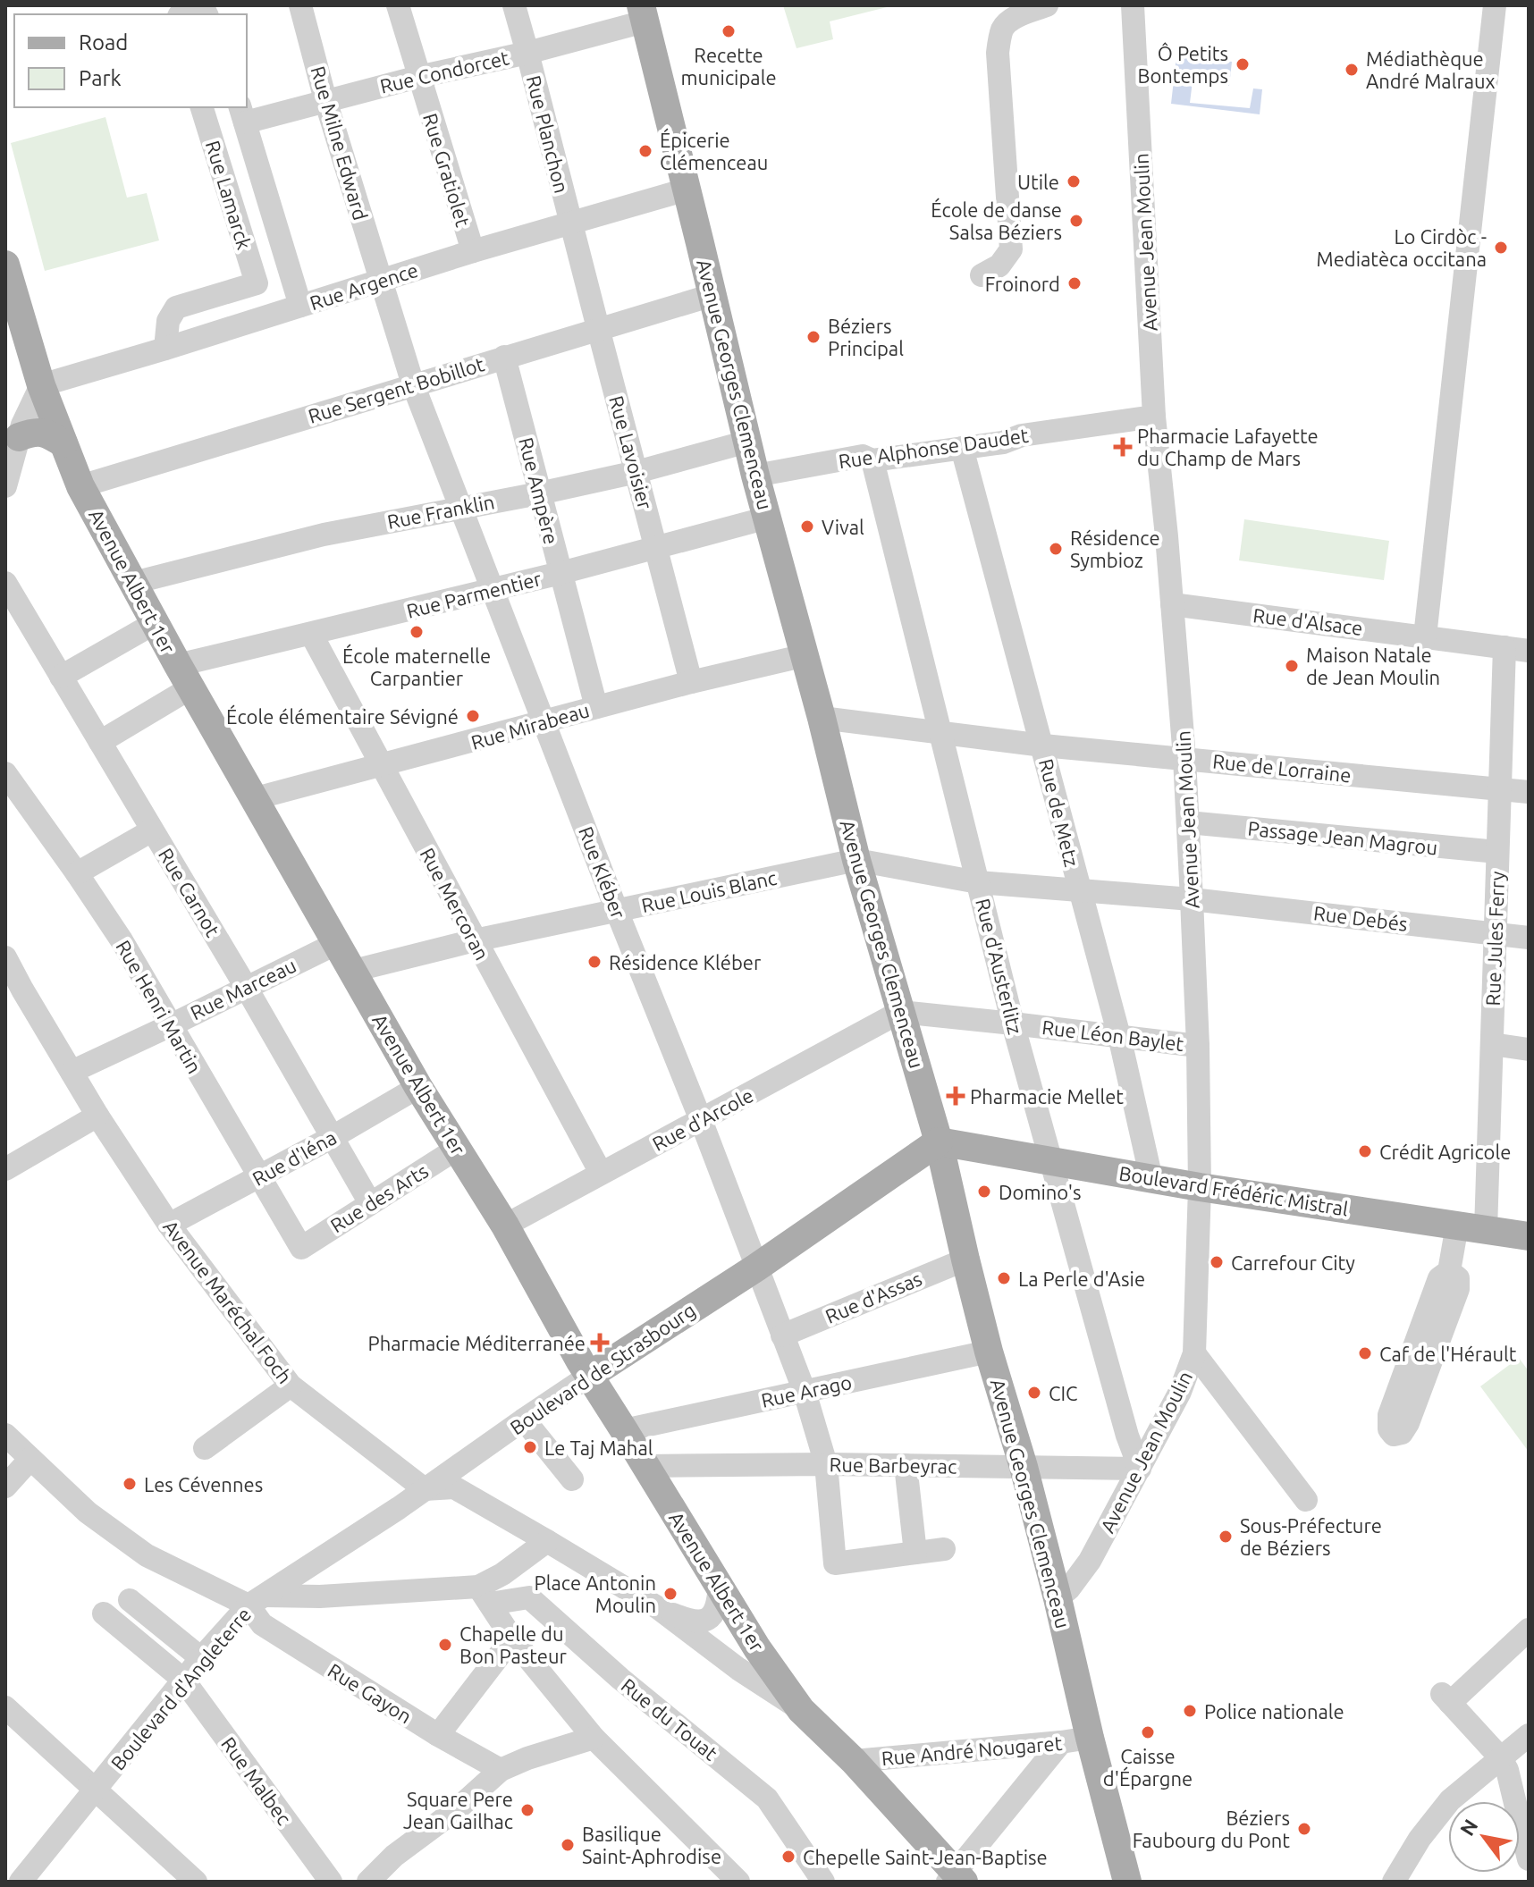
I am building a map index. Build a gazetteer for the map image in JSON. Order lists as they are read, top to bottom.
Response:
{
  "streets": {
    "main road": [
      "Avenue Georges Clemenceau",
      "Avenue Albert 1er",
      "Boulevard Frédéric Mistral",
      "Boulevard de Strasbourg"
    ],
    "street": [
      "Rue Condorcet",
      "Rue Planchon",
      "Rue Milne Edward",
      "Rue Gratiolet",
      "Rue Lamarck",
      "Avenue Jean Moulin",
      "Rue Argence",
      "Rue Sergent Bobillot",
      "Rue Alphonse Daudet",
      "Rue Lavoisier",
      "Rue Ampère",
      "Rue Franklin",
      "Rue Parmentier",
      "Rue d'Alsace",
      "Rue Mirabeau",
      "Rue de Lorraine",
      "Rue de Metz",
      "Passage Jean Magrou",
      "Rue Kléber",
      "Rue Louis Blanc",
      "Rue Carnot",
      "Rue Mercoran",
      "Rue Debés",
      "Rue Jules Ferry",
      "Rue d'Austerlitz",
      "Rue Marceau",
      "Rue Henri Martin",
      "Rue Léon Baylet",
      "Rue d'Arcole",
      "Rue d'Iéna",
      "Rue des Arts",
      "Rue d'Assas",
      "Avenue Maréchal Foch",
      "Rue Arago",
      "Rue Barbeyrac",
      "Boulevard d'Angleterre",
      "Rue Gayon",
      "Rue du Touat",
      "Rue André Nougaret",
      "Rue Malbec"
    ]
  },
  "crossings": [
    ["Rue Condorcet", "Rue Planchon"],
    ["Rue Condorcet", "Rue Milne Edward"],
    ["Rue Condorcet", "Rue Gratiolet"],
    ["Rue Condorcet", "Rue Lamarck"],
    ["Rue Condorcet", "Avenue Georges Clemenceau"],
    ["Rue Planchon", "Rue Argence"],
    ["Rue Planchon", "Rue Lavoisier"],
    ["Rue Milne Edward", "Rue Argence"],
    ["Rue Milne Edward", "Rue Kléber"],
    ["Rue Gratiolet", "Rue Argence"],
    ["Rue Lamarck", "Rue Argence"],
    ["Avenue Jean Moulin", "Avenue Georges Clemenceau"],
    ["Avenue Jean Moulin", "Rue Alphonse Daudet"],
    ["Avenue Jean Moulin", "Rue d'Alsace"],
    ["Avenue Jean Moulin", "Rue de Lorraine"],
    ["Avenue Jean Moulin", "Passage Jean Magrou"],
    ["Avenue Jean Moulin", "Rue Debés"],
    ["Avenue Jean Moulin", "Rue d'Austerlitz"],
    ["Avenue Jean Moulin", "Rue Léon Baylet"],
    ["Avenue Jean Moulin", "Boulevard Frédéric Mistral"],
    ["Avenue Jean Moulin", "Rue Barbeyrac"],
    ["Rue Argence", "Avenue Georges Clemenceau"],
    ["Rue Argence", "Rue Lavoisier"],
    ["Rue Argence", "Avenue Albert 1er"],
    ["Rue Argence", "Rue Kléber"],
    ["Avenue Georges Clemenceau", "Rue Sergent Bobillot"],
    ["Avenue Georges Clemenceau", "Rue Alphonse Daudet"],
    ["Avenue Georges Clemenceau", "Rue Franklin"],
    ["Avenue Georges Clemenceau", "Rue Parmentier"],
    ["Avenue Georges Clemenceau", "Rue Mirabeau"],
    ["Avenue Georges Clemenceau", "Rue de Lorraine"],
    ["Avenue Georges Clemenceau", "Rue Louis Blanc"],
    ["Avenue Georges Clemenceau", "Rue Debés"],
    ["Avenue Georges Clemenceau", "Rue Léon Baylet"],
    ["Avenue Georges Clemenceau", "Rue d'Arcole"],
    ["Avenue Georges Clemenceau", "Boulevard Frédéric Mistral"],
    ["Avenue Georges Clemenceau", "Rue d'Assas"],
    ["Avenue Georges Clemenceau", "Boulevard de Strasbourg"],
    ["Avenue Georges Clemenceau", "Rue Arago"],
    ["Avenue Georges Clemenceau", "Rue Barbeyrac"],
    ["Avenue Georges Clemenceau", "Rue André Nougaret"],
    ["Rue Sergent Bobillot", "Rue Lavoisier"],
    ["Rue Sergent Bobillot", "Rue Ampère"],
    ["Rue Sergent Bobillot", "Avenue Albert 1er"],
    ["Rue Sergent Bobillot", "Rue Kléber"],
    ["Rue Alphonse Daudet", "Rue de Metz"],
    ["Rue Alphonse Daudet", "Rue d'Austerlitz"],
    ["Rue Lavoisier", "Rue Franklin"],
    ["Rue Lavoisier", "Rue Parmentier"],
    ["Rue Lavoisier", "Rue Mirabeau"],
    ["Rue Ampère", "Rue Franklin"],
    ["Rue Ampère", "Rue Parmentier"],
    ["Rue Ampère", "Rue Mirabeau"],
    ["Rue Franklin", "Avenue Albert 1er"],
    ["Rue Franklin", "Rue Kléber"],
    ["Avenue Albert 1er", "Rue Parmentier"],
    ["Avenue Albert 1er", "Rue Mirabeau"],
    ["Avenue Albert 1er", "Rue Louis Blanc"],
    ["Avenue Albert 1er", "Rue Marceau"],
    ["Avenue Albert 1er", "Rue d'Arcole"],
    ["Avenue Albert 1er", "Rue d'Iéna"],
    ["Avenue Albert 1er", "Rue des Arts"],
    ["Avenue Albert 1er", "Boulevard de Strasbourg"],
    ["Avenue Albert 1er", "Rue Arago"],
    ["Avenue Albert 1er", "Rue Barbeyrac"],
    ["Rue Parmentier", "Rue Kléber"],
    ["Rue Parmentier", "Rue Carnot"],
    ["Rue Parmentier", "Rue Mercoran"],
    ["Rue d'Alsace", "Rue Jules Ferry"],
    ["Rue Mirabeau", "Rue Kléber"],
    ["Rue Mirabeau", "Rue Mercoran"],
    ["Rue de Lorraine", "Rue de Metz"],
    ["Rue de Lorraine", "Rue Jules Ferry"],
    ["Rue de Lorraine", "Rue d'Austerlitz"],
    ["Rue de Metz", "Rue Debés"],
    ["Rue de Metz", "Rue Léon Baylet"],
    ["Rue de Metz", "Boulevard Frédéric Mistral"],
    ["Passage Jean Magrou", "Rue Jules Ferry"],
    ["Rue Kléber", "Rue Louis Blanc"],
    ["Rue Kléber", "Rue d'Arcole"],
    ["Rue Kléber", "Rue d'Assas"],
    ["Rue Kléber", "Boulevard de Strasbourg"],
    ["Rue Kléber", "Rue Arago"],
    ["Rue Kléber", "Rue Barbeyrac"],
    ["Rue Louis Blanc", "Rue Mercoran"],
    ["Rue Louis Blanc", "Rue Debés"],
    ["Rue Carnot", "Rue Marceau"],
    ["Rue Carnot", "Rue d'Iéna"],
    ["Rue Carnot", "Rue des Arts"],
    ["Rue Mercoran", "Rue d'Arcole"],
    ["Rue Debés", "Rue Jules Ferry"],
    ["Rue Debés", "Rue d'Austerlitz"],
    ["Rue Jules Ferry", "Boulevard Frédéric Mistral"],
    ["Rue d'Austerlitz", "Rue Léon Baylet"],
    ["Rue d'Austerlitz", "Boulevard Frédéric Mistral"],
    ["Rue d'Austerlitz", "Rue Barbeyrac"],
    ["Rue Marceau", "Rue Henri Martin"],
    ["Rue Marceau", "Avenue Maréchal Foch"],
    ["Rue Henri Martin", "Rue d'Iéna"],
    ["Rue Henri Martin", "Rue des Arts"],
    ["Rue Léon Baylet", "Rue d'Arcole"],
    ["Rue d'Iéna", "Avenue Maréchal Foch"],
    ["Boulevard Frédéric Mistral", "Boulevard de Strasbourg"],
    ["Avenue Maréchal Foch", "Boulevard de Strasbourg"],
    ["Boulevard de Strasbourg", "Boulevard d'Angleterre"],
    ["Boulevard de Strasbourg", "Rue Gayon"],
    ["Boulevard d'Angleterre", "Rue Gayon"],
    ["Boulevard d'Angleterre", "Rue du Touat"],
    ["Boulevard d'Angleterre", "Rue Malbec"]
  ],
  "places": {
    "other": [
      "Recette municipale",
      "Ô Petits Bontemps",
      "Médiathèque André Malraux",
      "Épicerie Clémenceau",
      "Utile",
      "École de danse Salsa Béziers",
      "Lo Cirdòc - Mediatèca occitana",
      "Froinord",
      "Béziers Principal",
      "Vival",
      "Résidence Symbioz",
      "École maternelle Carpantier",
      "Maison Natale de Jean Moulin",
      "École élémentaire Sévigné",
      "Résidence Kléber",
      "Crédit Agricole",
      "Domino's",
      "Carrefour City",
      "La Perle d'Asie",
      "Caf de l'Hérault",
      "CIC",
      "Le Taj Mahal",
      "Les Cévennes",
      "Sous-Préfecture de Béziers",
      "Place Antonin Moulin",
      "Chapelle du Bon Pasteur",
      "Police nationale",
      "Caisse d'Épargne",
      "Square Pere Jean Gailhac",
      "Béziers Faubourg du Pont",
      "Basilique Saint-Aphrodise",
      "Chepelle Saint-Jean-Baptise"
    ],
    "health": ["Pharmacie Lafayette du Champ de Mars", "Pharmacie Mellet", "Pharmacie Méditerranée"]
  },
  "legend": ["Road", "Park"],
  "north": "top left"
}
